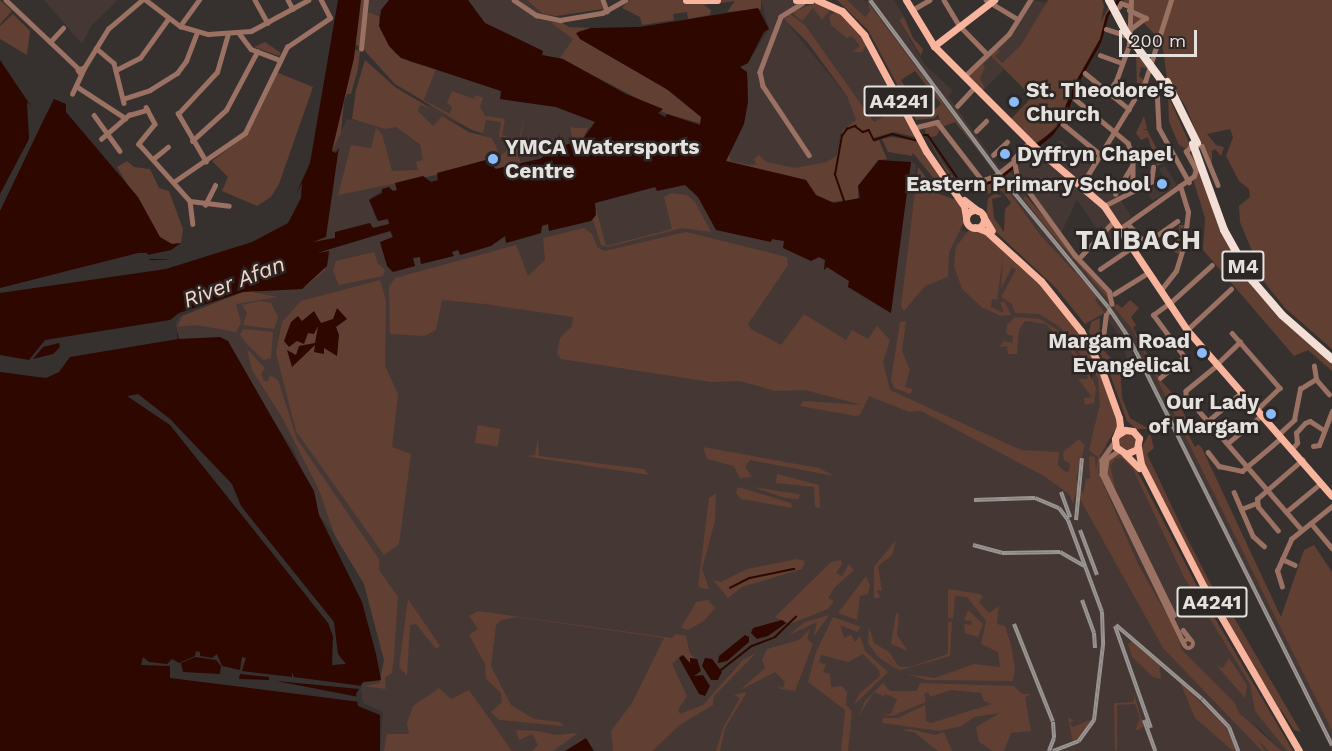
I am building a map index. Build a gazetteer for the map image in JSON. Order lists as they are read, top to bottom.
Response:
{
  "streets": {
    "highway": ["M4"],
    "main road": ["A4241"]
  },
  "districts": ["TAIBACH"],
  "water": ["River Afan"],
  "places": [
    "St. Theodore's Church",
    "Dyffryn Chapel",
    "YMCA Watersports Centre",
    "Eastern Primary School",
    "Margam Road Evangelical",
    "Our Lady of Margam"
  ],
  "scale_bar": "200 m"
}
